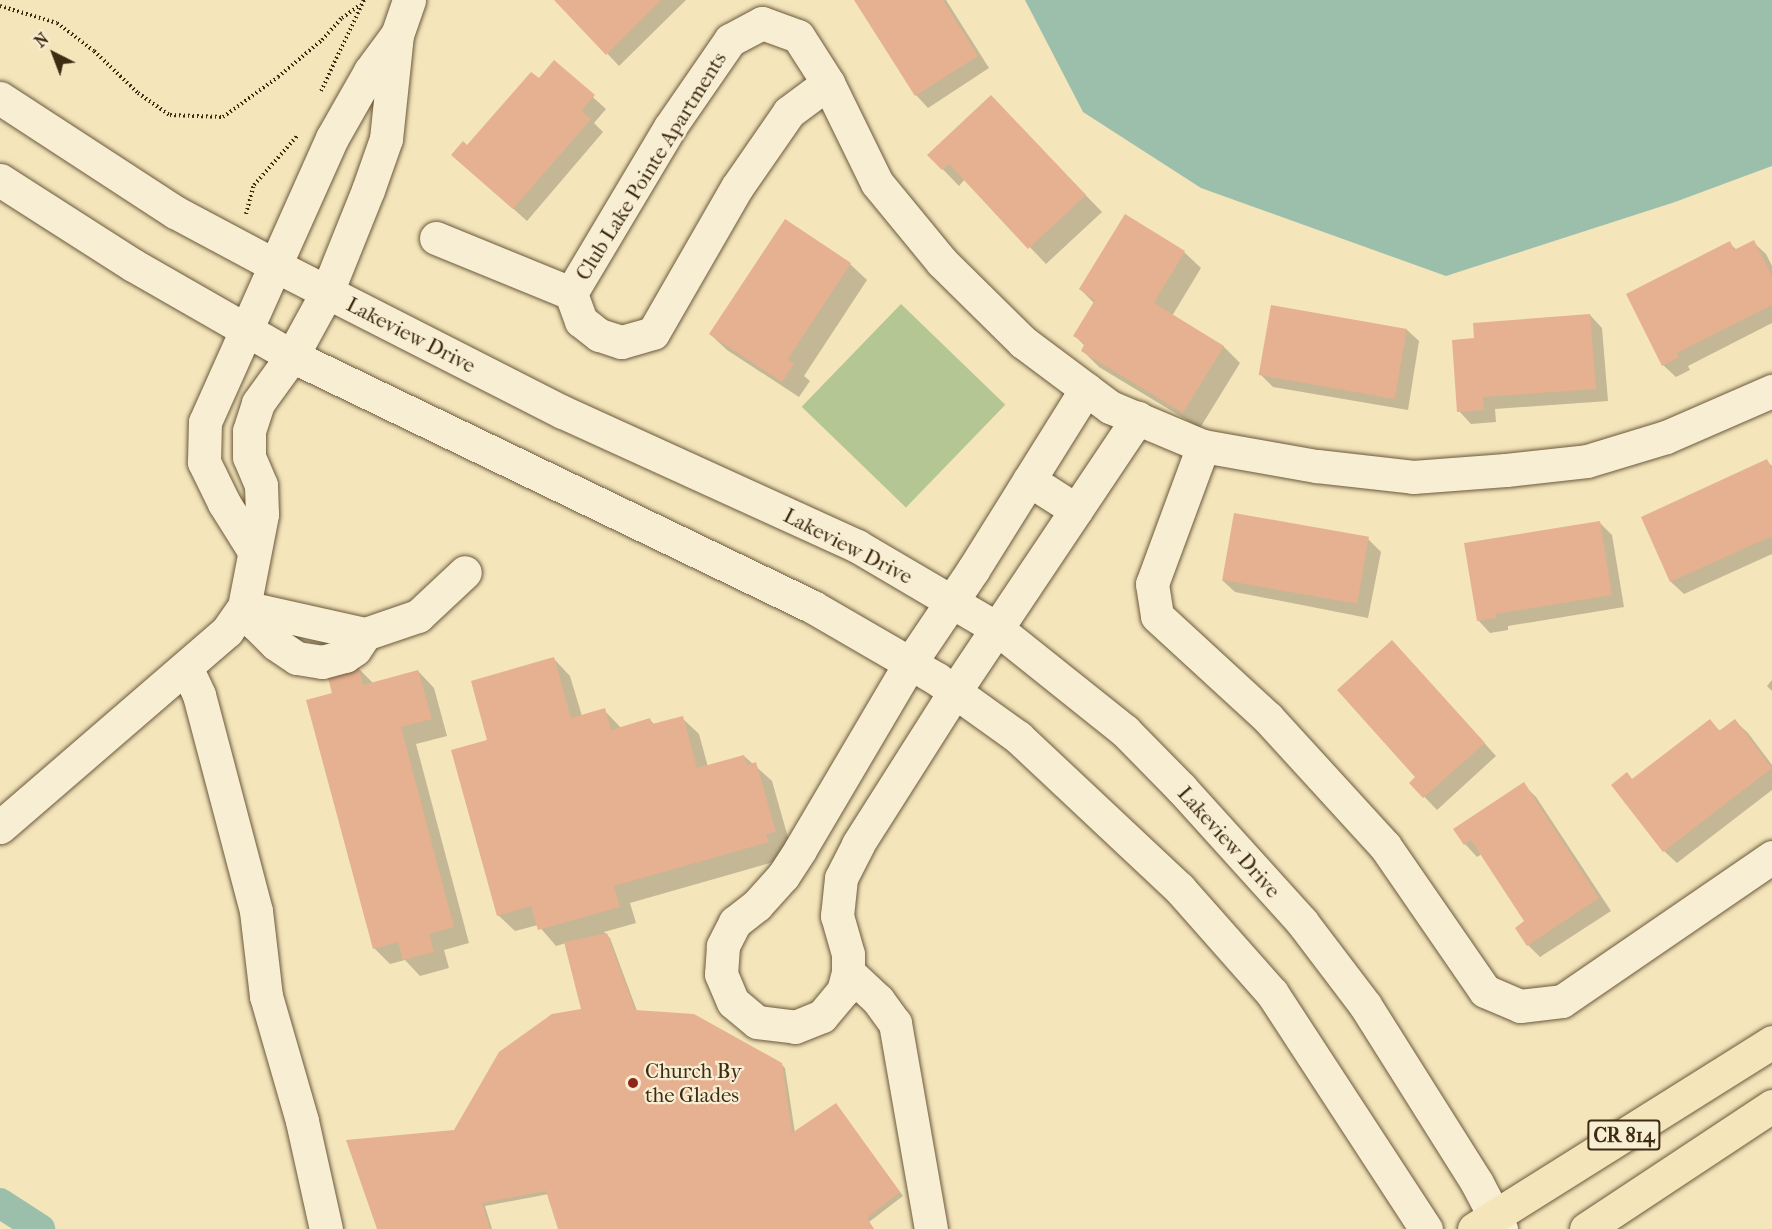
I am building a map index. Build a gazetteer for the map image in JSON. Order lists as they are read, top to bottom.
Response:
{
  "streets": {
    "main road": ["CR 814"],
    "street": ["Club Lake Pointe Apartments", "Lakeview Drive"]
  },
  "crossings": [
    ["Lakeview Drive", "CR 814"]
  ],
  "places": ["Church By the Glades"],
  "north": "top left"
}
